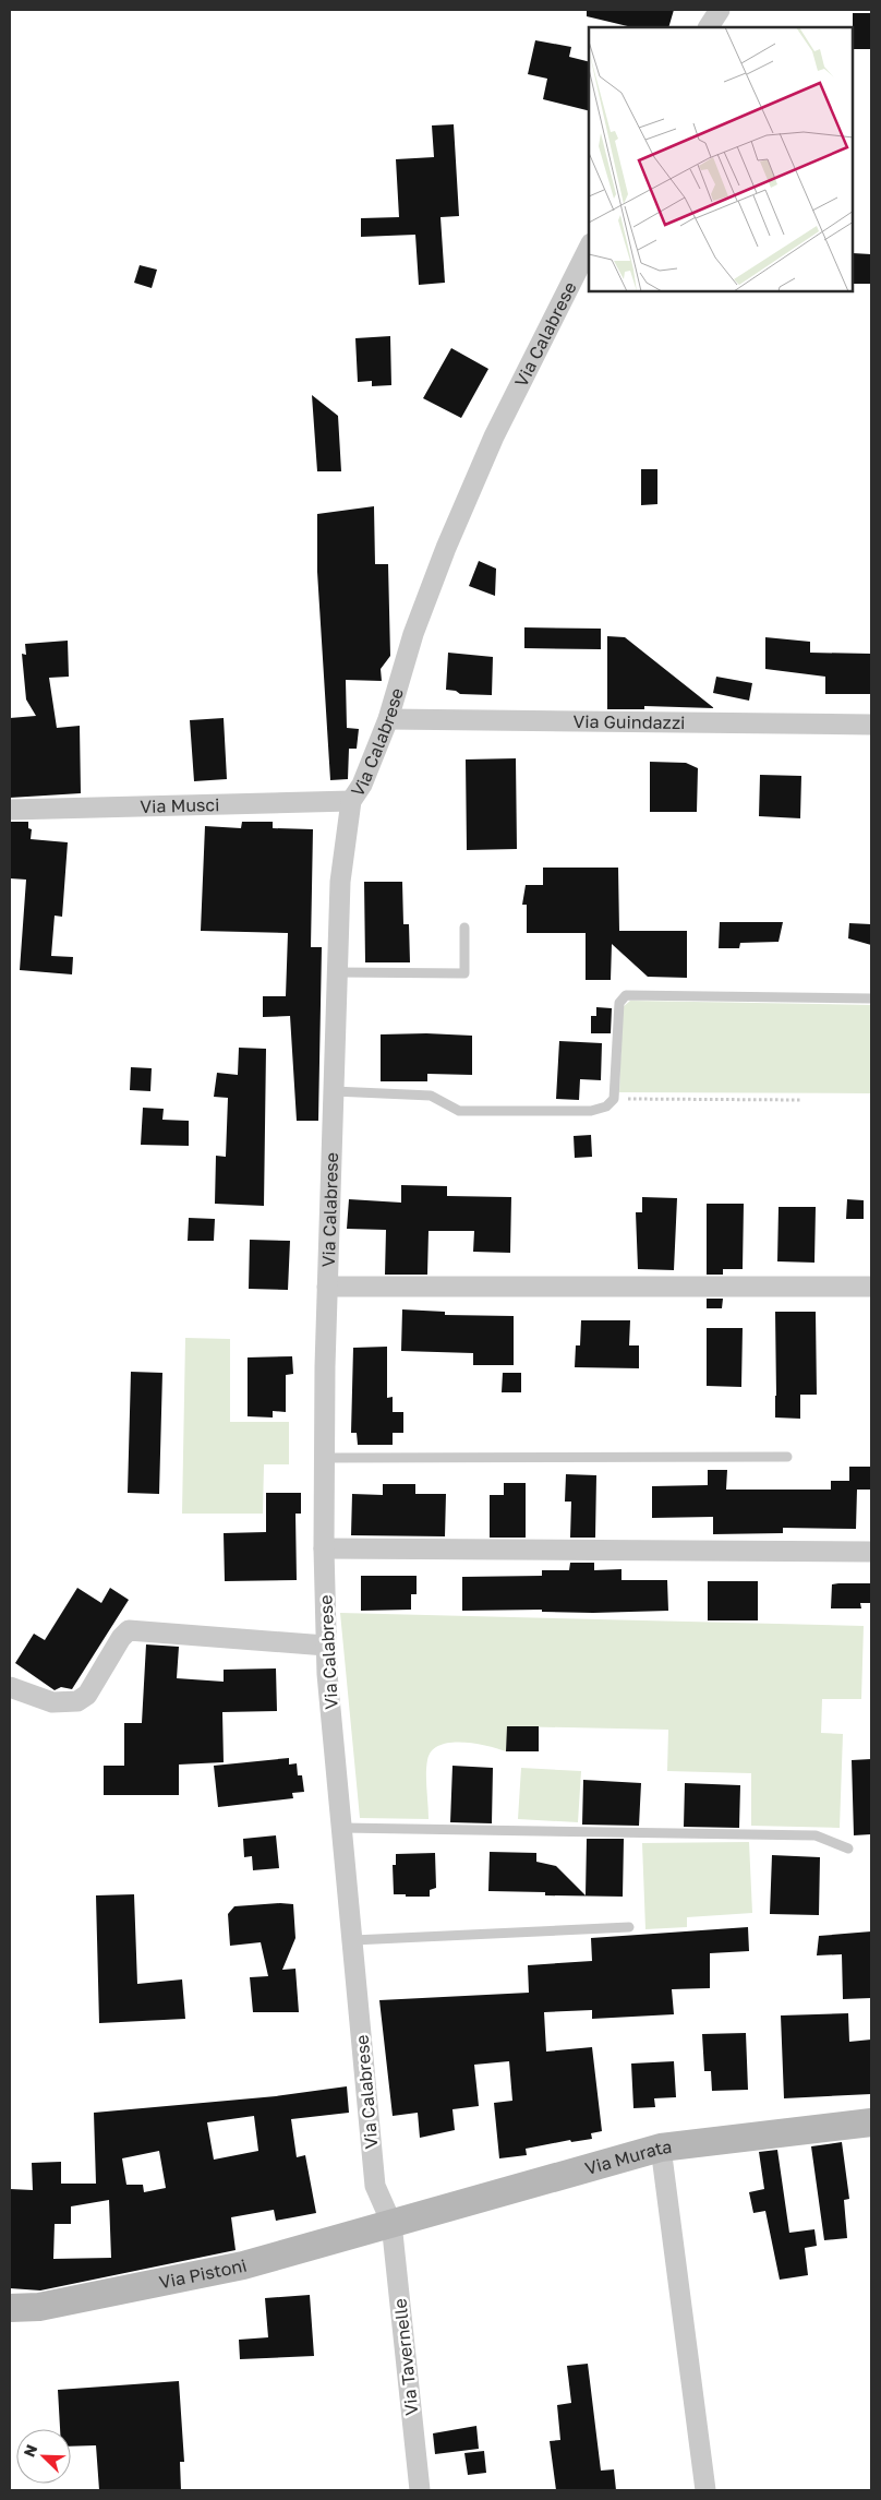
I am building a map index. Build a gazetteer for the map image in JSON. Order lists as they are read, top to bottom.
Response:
{
  "streets": {
    "street": [
      "Via Calabrese",
      "Via Guindazzi",
      "Via Musci",
      "Via Murata",
      "Via Pistoni",
      "Via Tavernelle"
    ]
  },
  "crossings": [
    ["Via Calabrese", "Via Guindazzi"],
    ["Via Calabrese", "Via Musci"],
    ["Via Calabrese", "Via Murata"],
    ["Via Calabrese", "Via Pistoni"],
    ["Via Calabrese", "Via Tavernelle"],
    ["Via Murata", "Via Pistoni"],
    ["Via Murata", "Via Tavernelle"],
    ["Via Pistoni", "Via Tavernelle"]
  ],
  "north": "top left"
}
